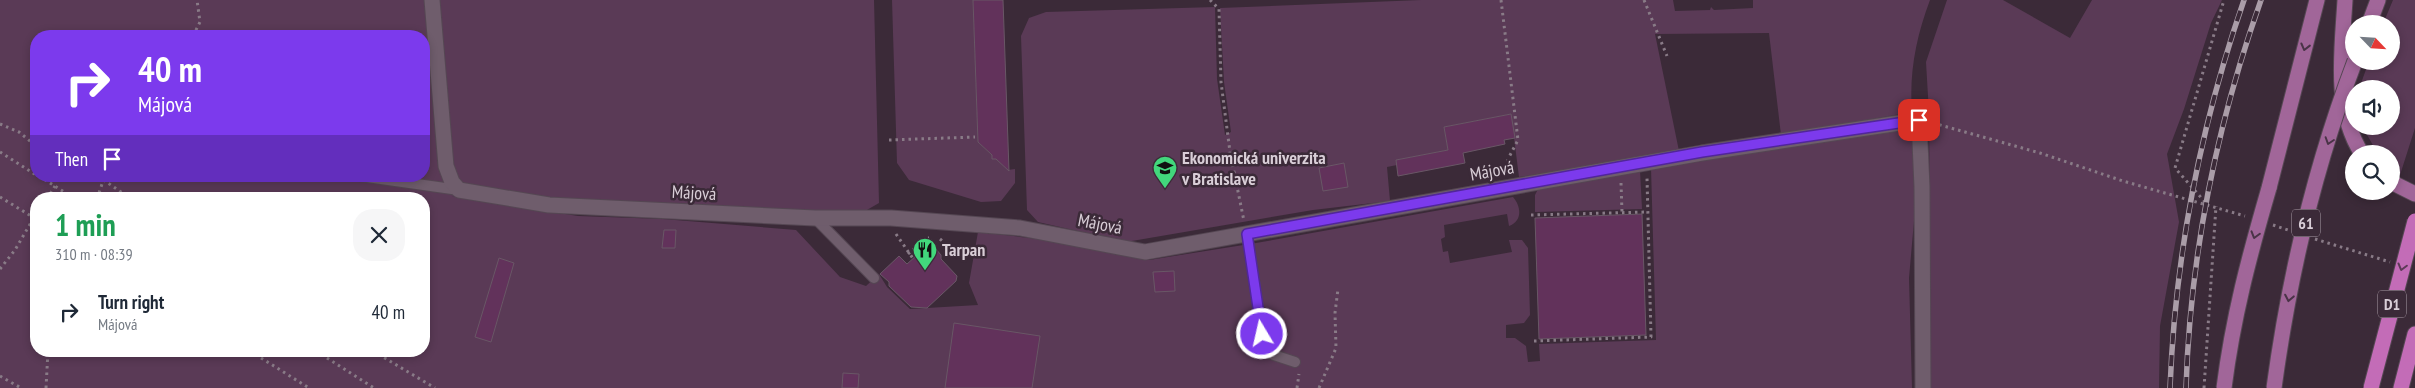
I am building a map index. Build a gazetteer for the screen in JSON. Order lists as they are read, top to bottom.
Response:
{
  "streets": {
    "highway": ["D1"],
    "main road": ["61"],
    "street": ["Májová"]
  },
  "places": {
    "school or university": ["Ekonomická univerzita v Bratislave"],
    "restaurant": ["Tarpan"]
  },
  "north": "bottom right",
  "page": {
    "turn": ["40 m", "Májová"],
    "then": "Then",
    "heading": ["1 min", "310 m · 08:39"],
    "list": [
      {
        "name": "Turn right",
        "note": "Májová",
        "value": "40 m"
      }
    ]
  }
}
